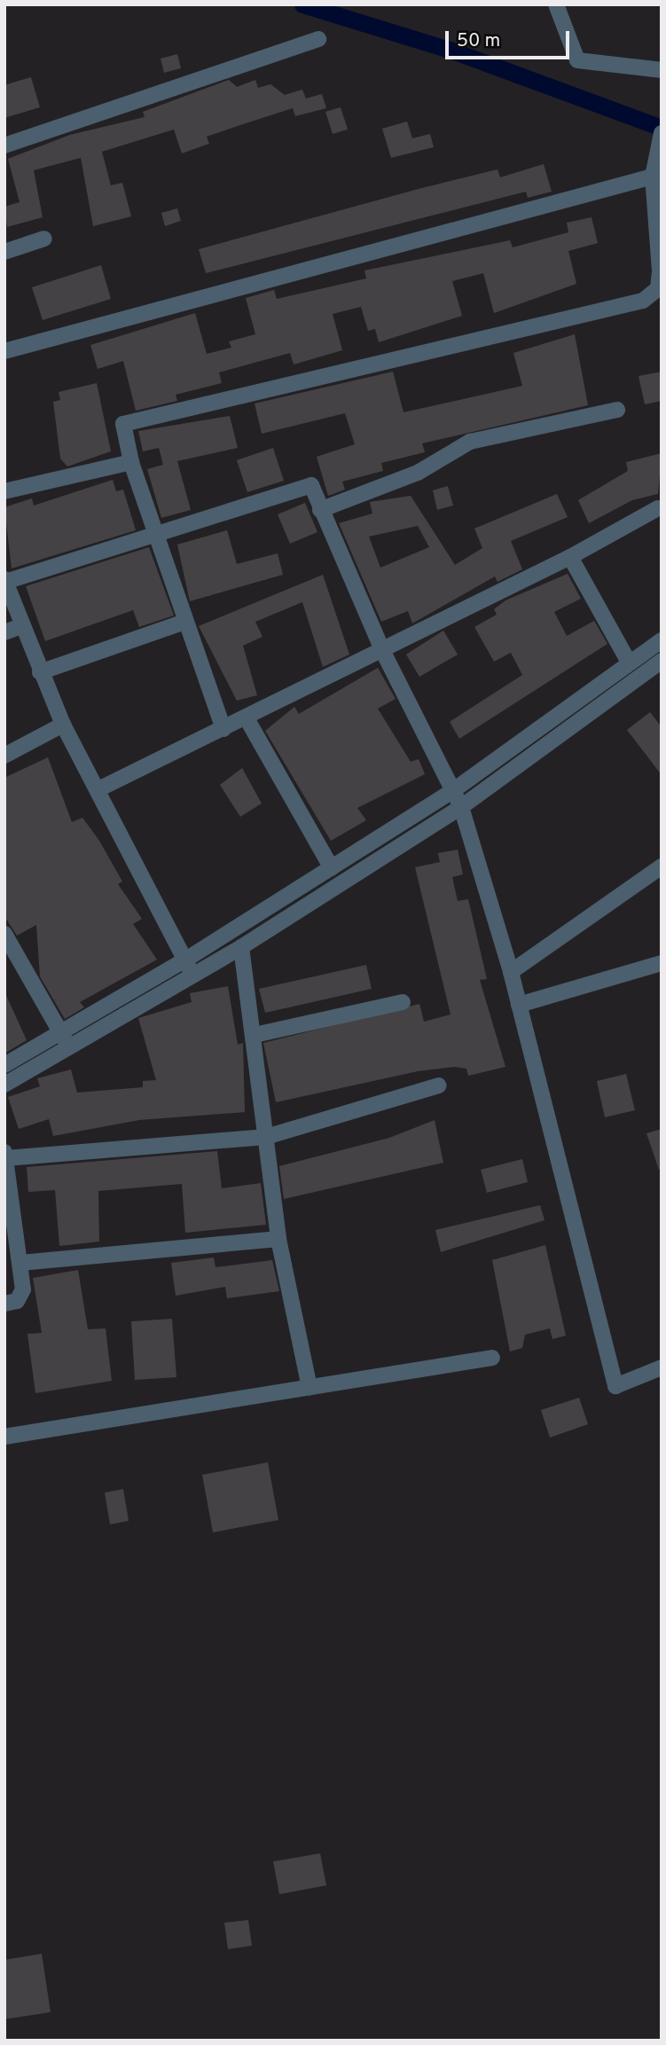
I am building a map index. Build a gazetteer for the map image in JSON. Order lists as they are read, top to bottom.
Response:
{
  "scale_bar": "50 m"
}
